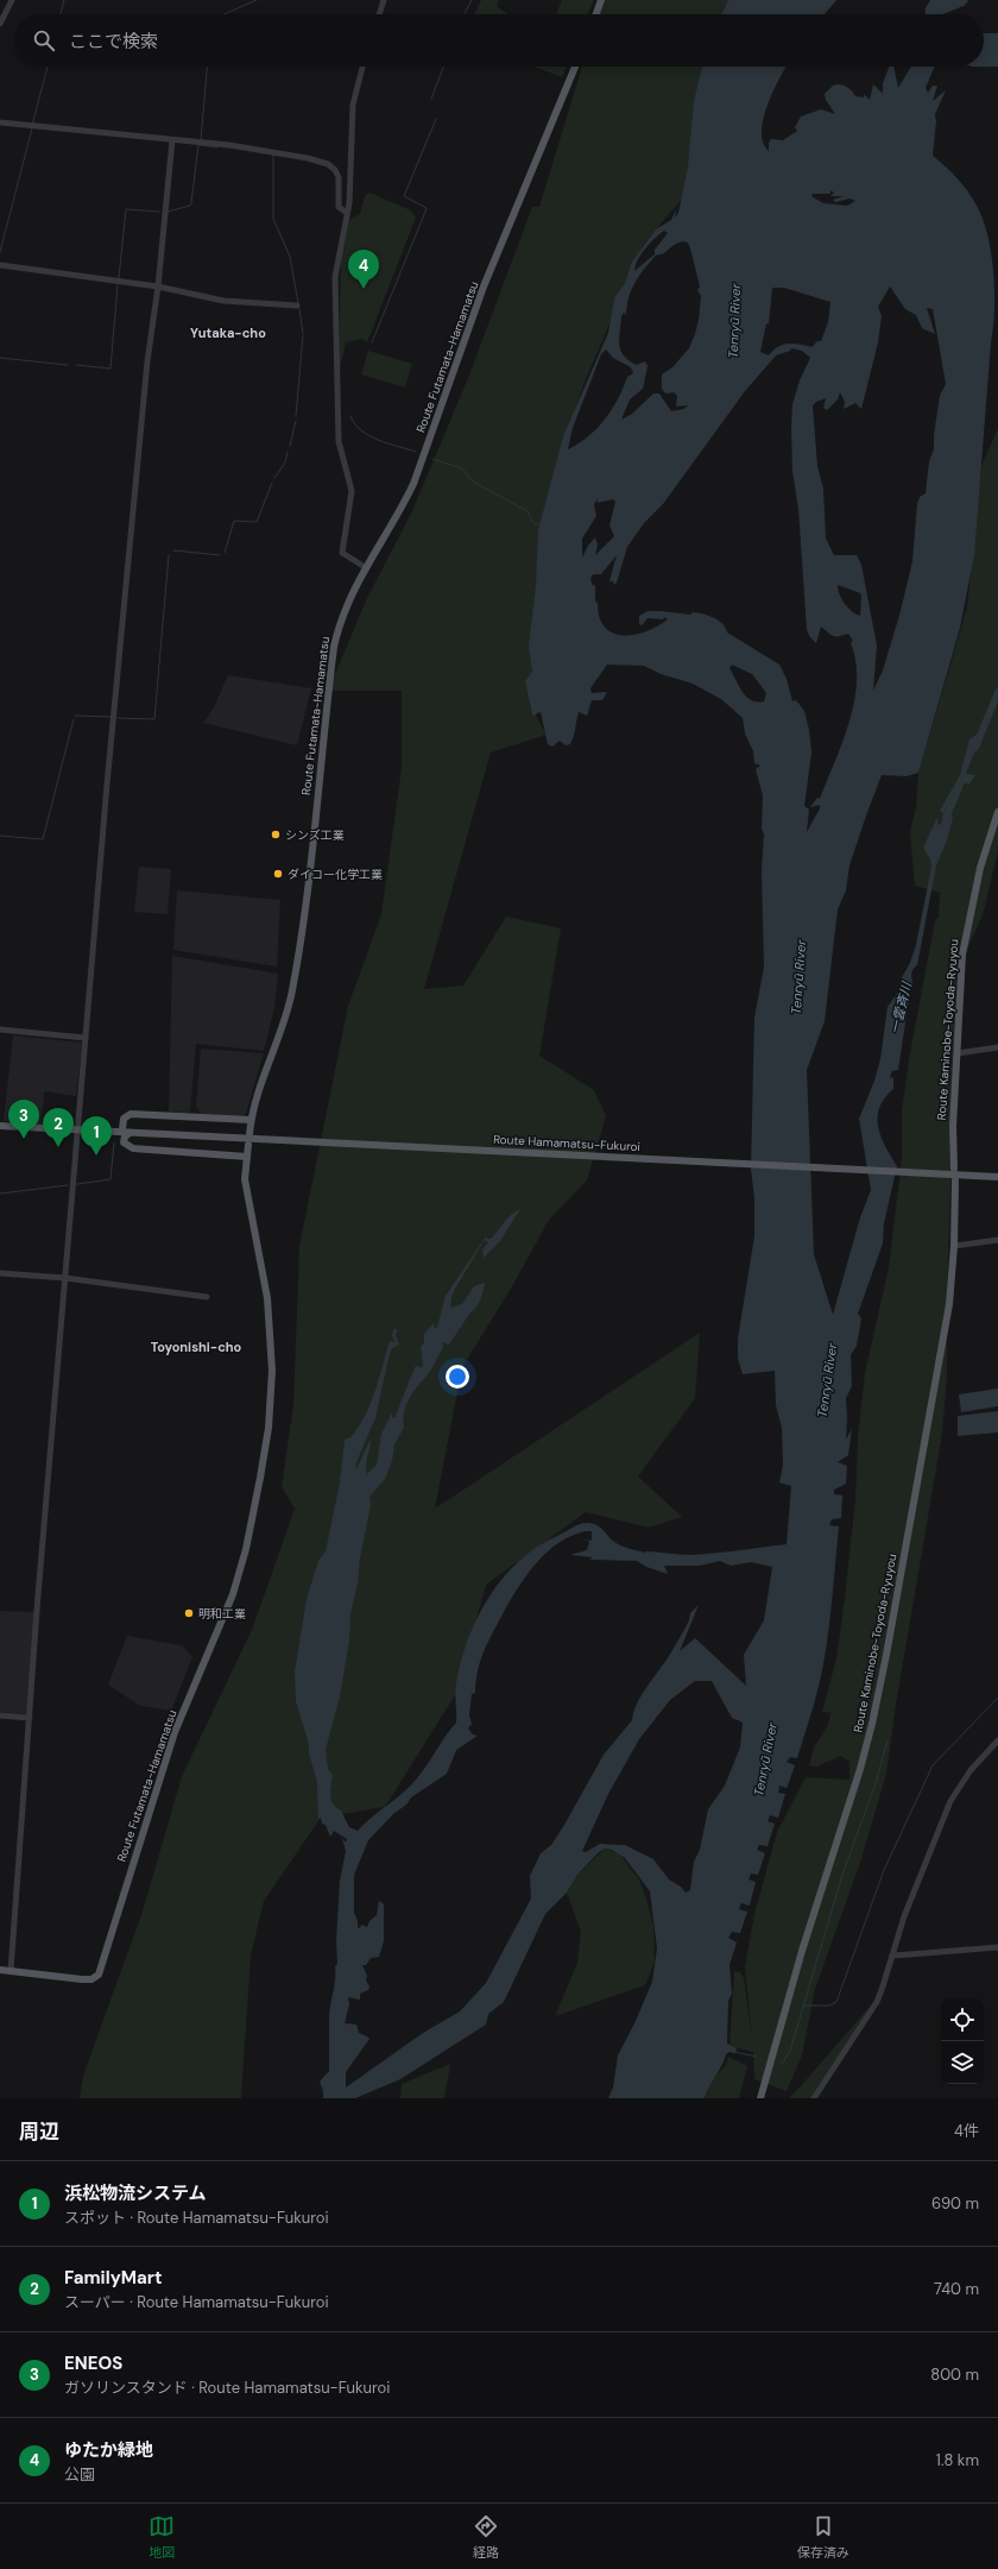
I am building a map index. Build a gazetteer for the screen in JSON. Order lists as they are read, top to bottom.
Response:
{
  "streets": {
    "main road": ["Route Futamata-Hamamatsu", "Route Kaminobe-Toyoda-Ryuyou", "Route Hamamatsu-Fukuroi"]
  },
  "districts": ["Yutaka-cho", "Toyonishi-cho"],
  "water": ["Tenryū River", "一雲斉川"],
  "places": ["シンズ工業", "ダイコー化学工業", "明和工業"],
  "page": {
    "search": "ここで検索",
    "pins": [
      "4",
      "3",
      "2",
      "1"
    ],
    "heading": ["周辺", "4件"],
    "list": [
      {
        "mark": "1",
        "name": "浜松物流システム",
        "note": "スポット · Route Hamamatsu-Fukuroi",
        "value": "690 m"
      },
      {
        "mark": "2",
        "name": "FamilyMart",
        "note": "スーパー · Route Hamamatsu-Fukuroi",
        "value": "740 m"
      },
      {
        "mark": "3",
        "name": "ENEOS",
        "note": "ガソリンスタンド · Route Hamamatsu-Fukuroi",
        "value": "800 m"
      },
      {
        "mark": "4",
        "name": "ゆたか緑地",
        "note": "公園",
        "value": "1.8 km"
      }
    ],
    "nav": ["地図", "経路", "保存済み"]
  }
}
